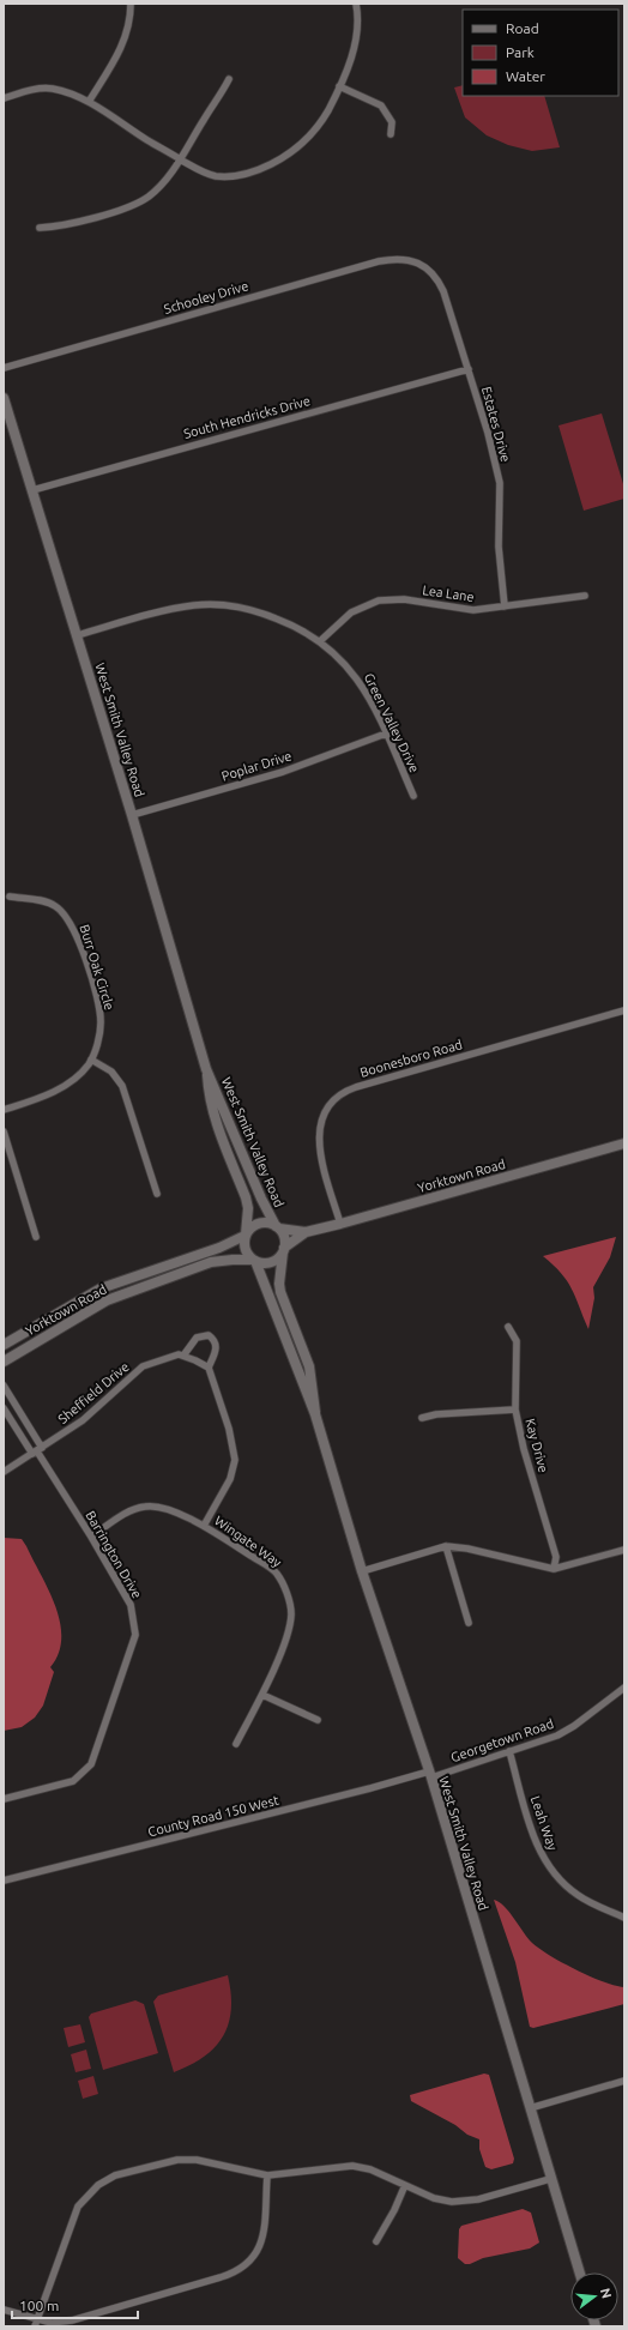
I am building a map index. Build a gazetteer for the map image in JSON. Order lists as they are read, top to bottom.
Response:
{
  "streets": {
    "main road": ["West Smith Valley Road", "Yorktown Road"],
    "street": [
      "Schooley Drive",
      "South Hendricks Drive",
      "Estates Drive",
      "Lea Lane",
      "Green Valley Drive",
      "Poplar Drive",
      "Burr Oak Circle",
      "Boonesboro Road",
      "Sheffield Drive",
      "Kay Drive",
      "Wingate Way",
      "Barrington Drive",
      "Georgetown Road",
      "County Road 150 West",
      "Leah Way"
    ]
  },
  "crossings": [
    ["Schooley Drive", "Estates Drive"],
    ["South Hendricks Drive", "Estates Drive"],
    ["South Hendricks Drive", "West Smith Valley Road"],
    ["Estates Drive", "Lea Lane"],
    ["Lea Lane", "Green Valley Drive"],
    ["Green Valley Drive", "West Smith Valley Road"],
    ["Green Valley Drive", "Poplar Drive"],
    ["West Smith Valley Road", "Poplar Drive"],
    ["West Smith Valley Road", "Yorktown Road"],
    ["West Smith Valley Road", "Georgetown Road"],
    ["West Smith Valley Road", "County Road 150 West"],
    ["Boonesboro Road", "Yorktown Road"],
    ["Sheffield Drive", "Barrington Drive"],
    ["Wingate Way", "Barrington Drive"],
    ["Georgetown Road", "County Road 150 West"],
    ["Georgetown Road", "Leah Way"]
  ],
  "legend": ["Road", "Park", "Water"],
  "scale_bar": "100 m",
  "north": "right"
}
